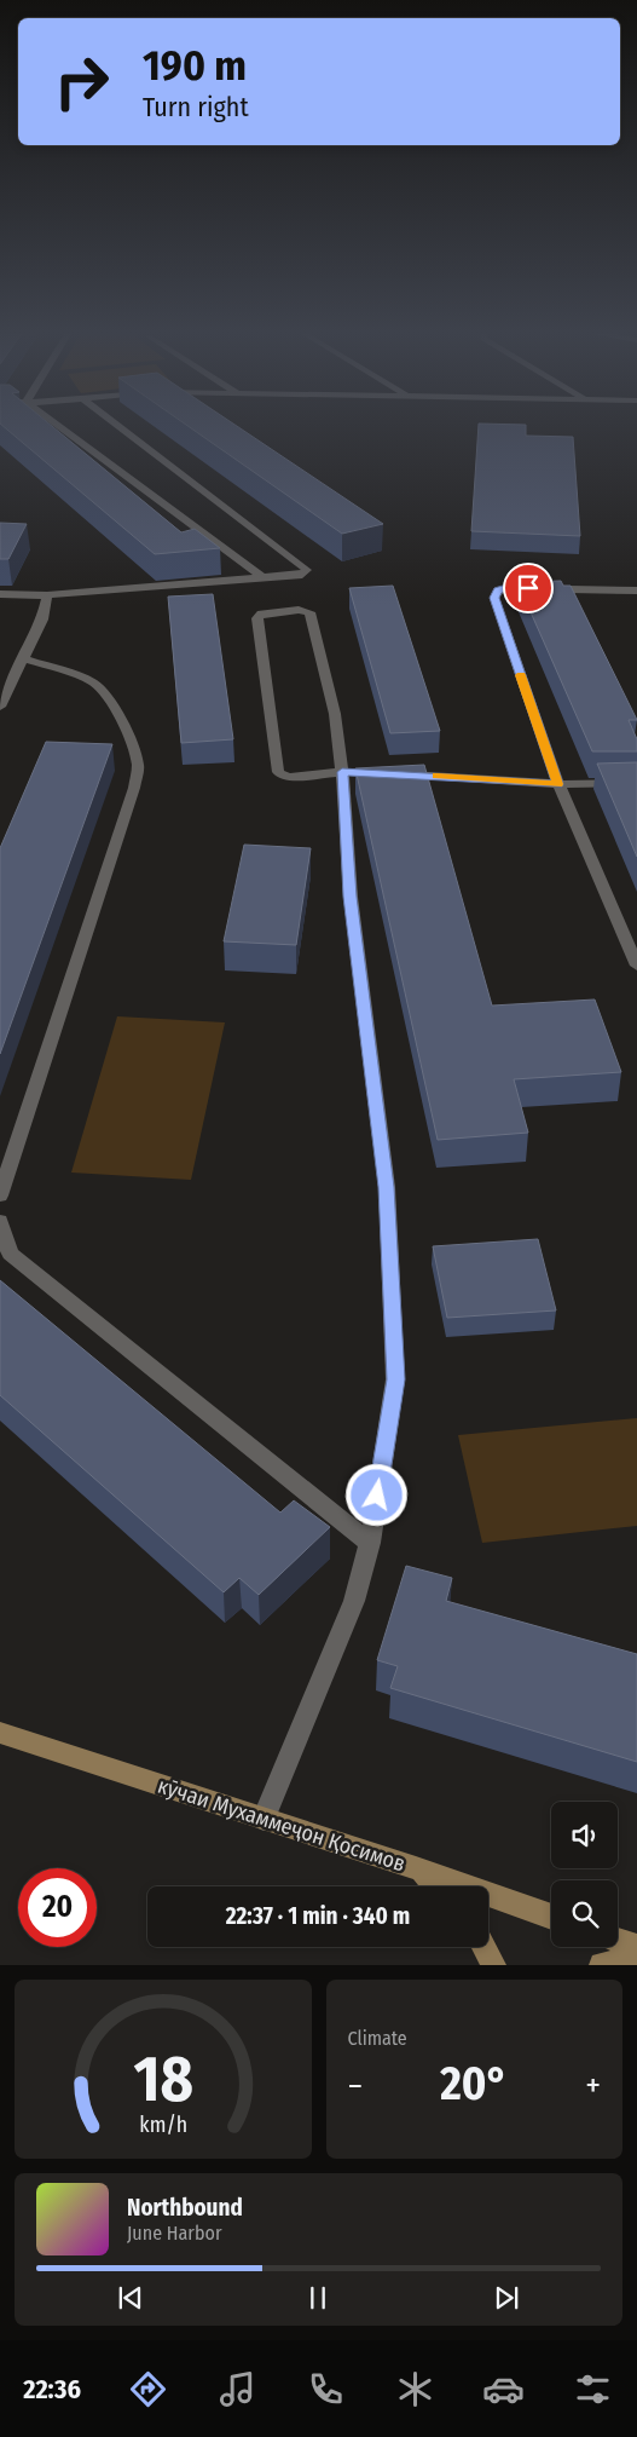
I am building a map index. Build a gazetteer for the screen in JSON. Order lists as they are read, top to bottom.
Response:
{
  "streets": {
    "street": ["кӯчаи Мухаммеҷон Қосимов"]
  },
  "page": {
    "turn": ["190 m", "Turn right"],
    "limit": "20",
    "trip": "22:37 · 1 min · 340 m",
    "tile": "Climate",
    "heat": ["−", "20°", "+"],
    "song": ["Northbound", "June Harbor"],
    "tabs": "22:36",
    "gauge": ["18", "km/h"]
  }
}
